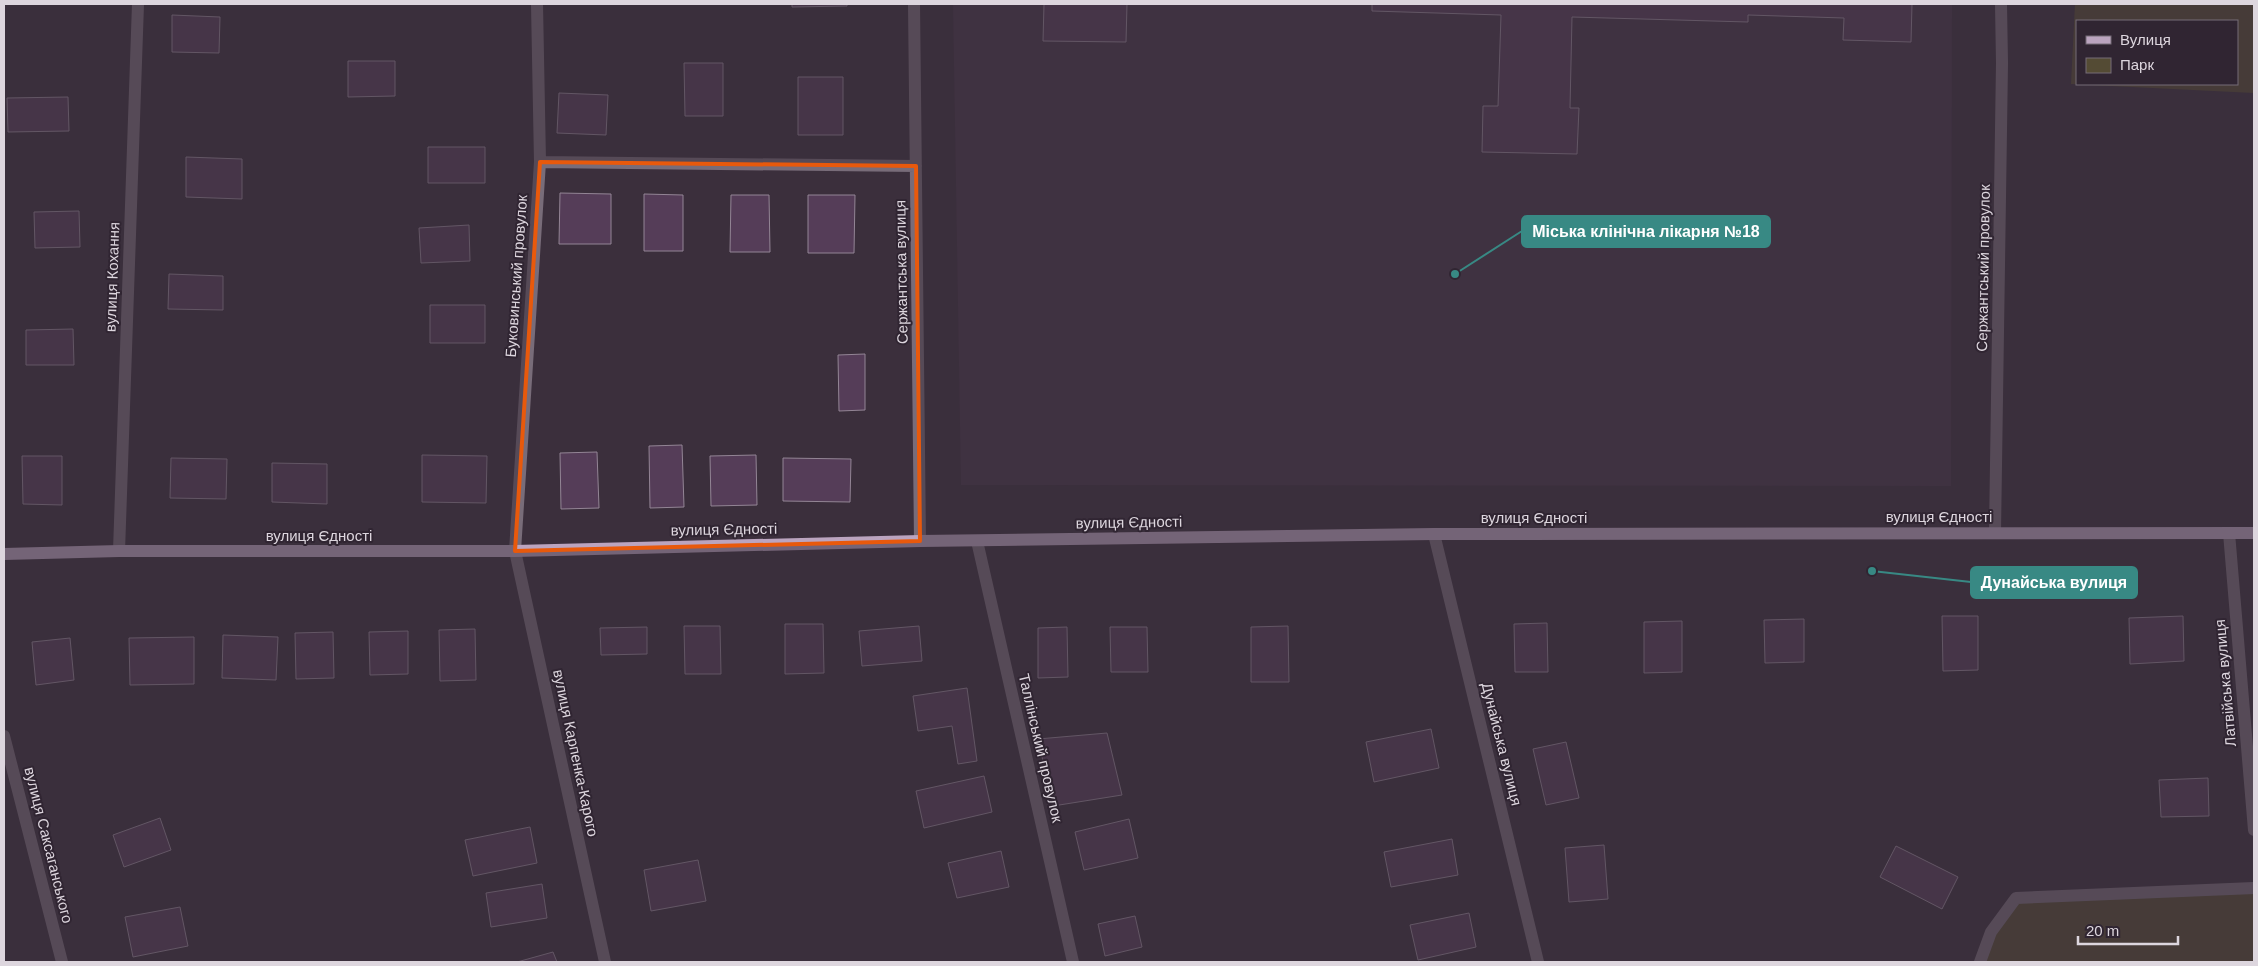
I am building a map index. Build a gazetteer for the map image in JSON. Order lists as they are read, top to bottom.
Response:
{
  "streets": {
    "main road": ["вулиця Єдності"],
    "street": [
      "Сержантський провулок",
      "Сержантська вулиця",
      "Буковинський провулок",
      "вулиця Кохання",
      "Латвійська вулиця",
      "Дунайська вулиця",
      "Таллінський провулок",
      "вулиця Карпенка-Карого",
      "вулиця Саксаганського"
    ]
  },
  "crossings": [
    ["Сержантський провулок", "вулиця Єдності"],
    ["Сержантська вулиця", "вулиця Єдності"],
    ["Буковинський провулок", "вулиця Єдності"],
    ["Буковинський провулок", "вулиця Карпенка-Карого"],
    ["вулиця Кохання", "вулиця Єдності"],
    ["вулиця Єдності", "Латвійська вулиця"],
    ["вулиця Єдності", "Дунайська вулиця"],
    ["вулиця Єдності", "Таллінський провулок"],
    ["вулиця Єдності", "вулиця Карпенка-Карого"]
  ],
  "places": ["Міська клінічна лікарня №18", "Дунайська вулиця"],
  "legend": ["Вулиця", "Парк"],
  "scale_bar": "20 m"
}
